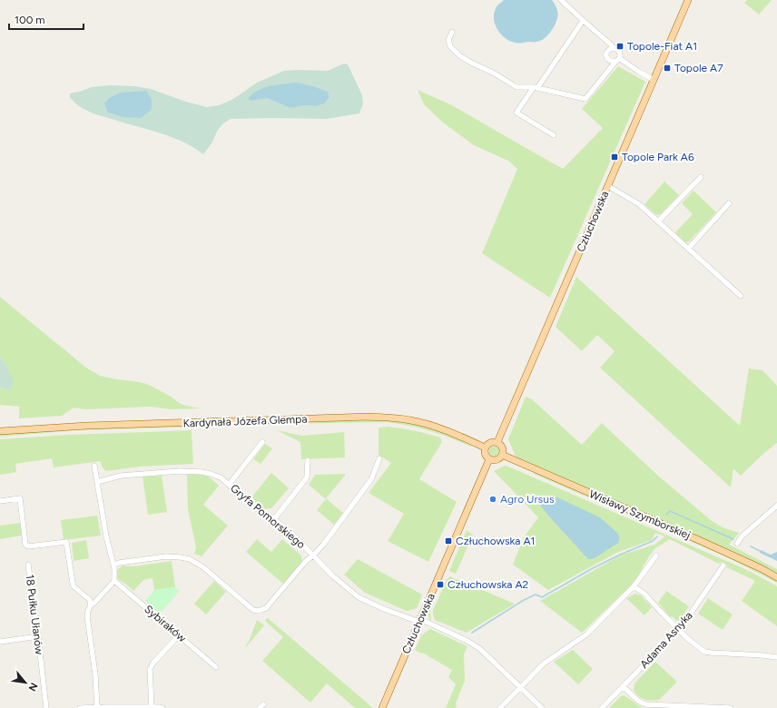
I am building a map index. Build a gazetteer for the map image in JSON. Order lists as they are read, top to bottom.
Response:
{
  "streets": {
    "main road": ["Człuchowska", "Kardynała Józefa Glempa", "Wisławy Szymborskiej"],
    "street": [
      "Gryfa Pomorskiego",
      "18 Pułku Ułanów",
      "Sybiraków",
      "Adama Asnyka"
    ]
  },
  "crossings": [
    ["Człuchowska", "Kardynała Józefa Glempa"],
    ["Człuchowska", "Wisławy Szymborskiej"],
    ["Człuchowska", "Gryfa Pomorskiego"],
    ["Kardynała Józefa Glempa", "Wisławy Szymborskiej"]
  ],
  "places": {
    "transit": [
      "Topole-Fiat A1",
      "Topole A7",
      "Topole Park A6",
      "Człuchowska A1",
      "Człuchowska A2"
    ],
    "other": ["Agro Ursus"]
  },
  "scale_bar": "100 m",
  "north": "bottom right"
}
